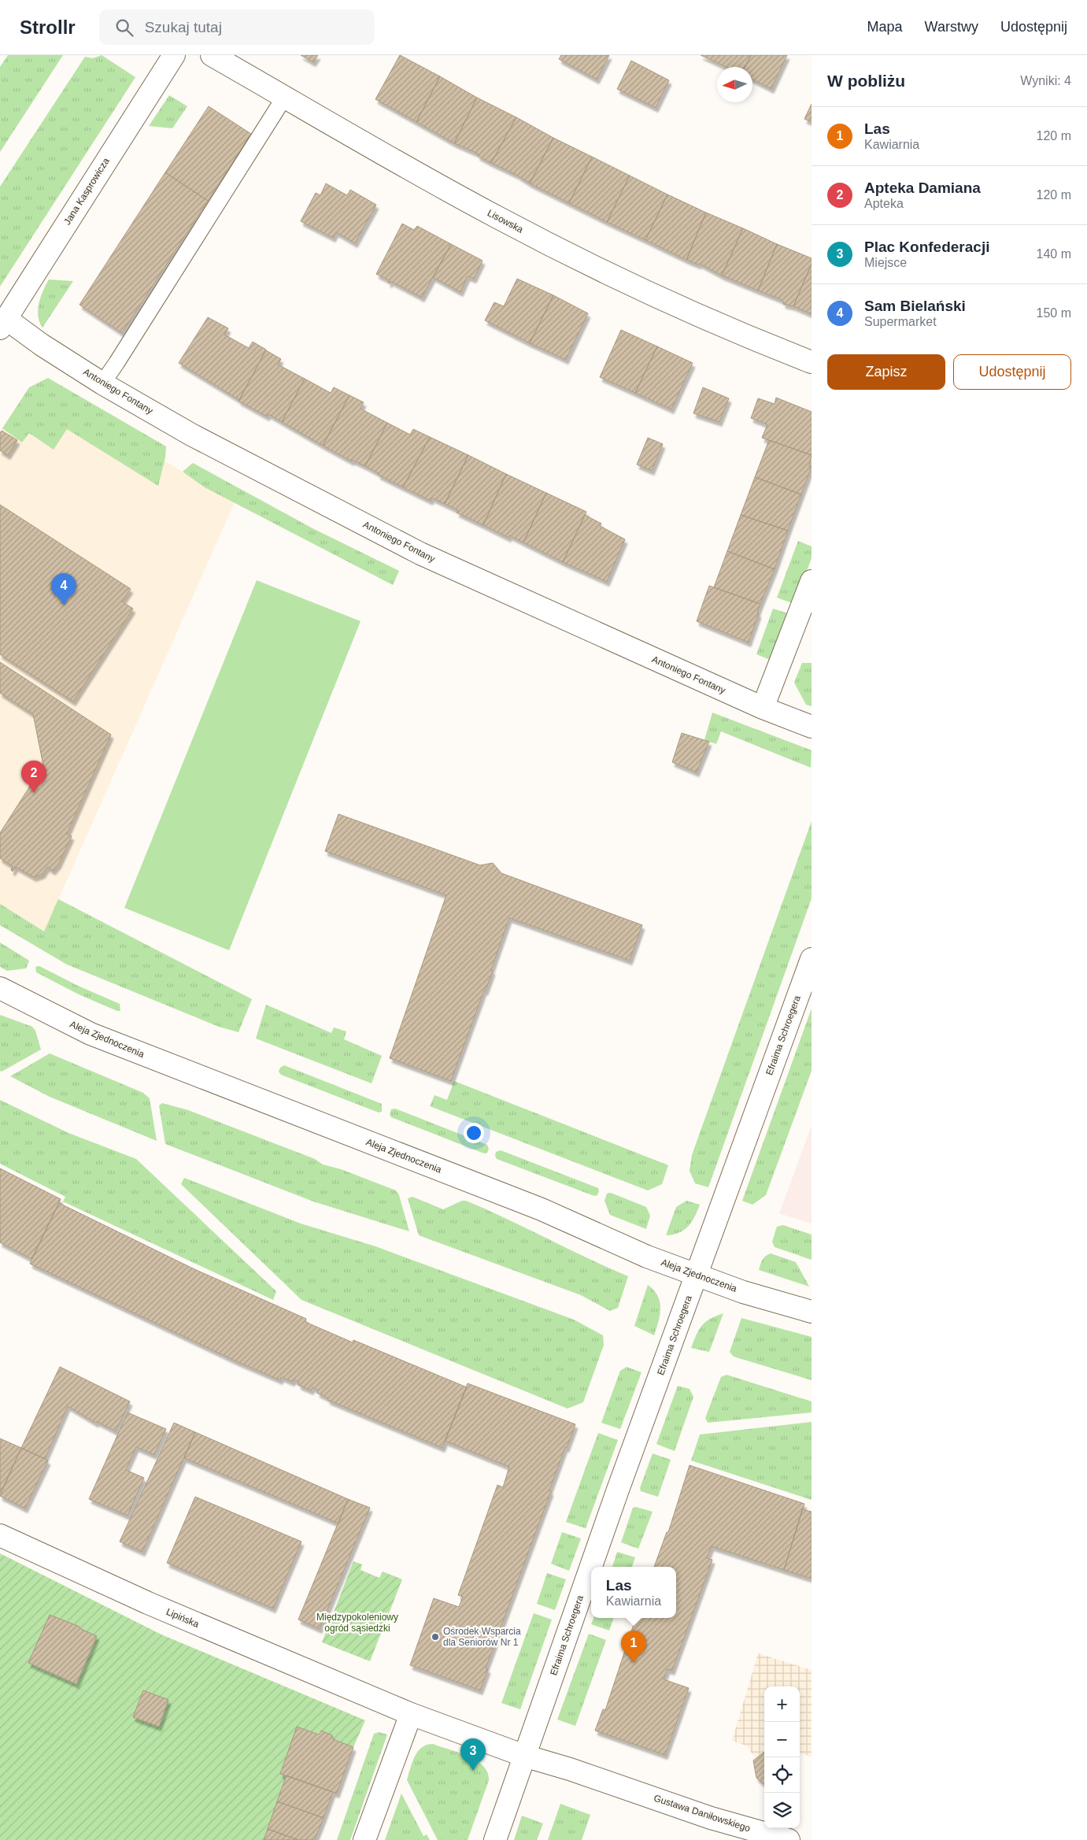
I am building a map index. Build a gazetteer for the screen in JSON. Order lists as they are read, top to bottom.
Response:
{
  "streets": {
    "street": [
      "Jana Kasprowicza",
      "Lisowska",
      "Antoniego Fontany",
      "Efraima Schroegera",
      "Aleja Zjednoczenia",
      "Lipińska",
      "Gustawa Daniłowskiego"
    ]
  },
  "crossings": [
    ["Jana Kasprowicza", "Antoniego Fontany"],
    ["Efraima Schroegera", "Aleja Zjednoczenia"],
    ["Efraima Schroegera", "Lipińska"],
    ["Efraima Schroegera", "Gustawa Daniłowskiego"],
    ["Lipińska", "Gustawa Daniłowskiego"]
  ],
  "parks": ["Międzypokoleniowy ogród sąsiedzki"],
  "places": ["Ośrodek Wsparcia dla Seniorów Nr 1"],
  "north": "left",
  "page": {
    "header": "Strollr",
    "search": "Szukaj tutaj",
    "nav": ["Mapa", "Warstwy", "Udostępnij"],
    "heading": ["W pobliżu", "Wyniki: 4"],
    "list": [
      {
        "mark": "1",
        "name": "Las",
        "note": "Kawiarnia",
        "value": "120 m"
      },
      {
        "mark": "2",
        "name": "Apteka Damiana",
        "note": "Apteka",
        "value": "120 m"
      },
      {
        "mark": "3",
        "name": "Plac Konfederacji",
        "note": "Miejsce",
        "value": "140 m"
      },
      {
        "mark": "4",
        "name": "Sam Bielański",
        "note": "Supermarket",
        "value": "150 m"
      }
    ],
    "buttons": ["Zapisz", "Udostępnij"],
    "pins": [
      "4",
      "2",
      "1",
      "3"
    ],
    "popup": ["Las", "Kawiarnia"],
    "map_buttons": ["+", "−"]
  }
}
